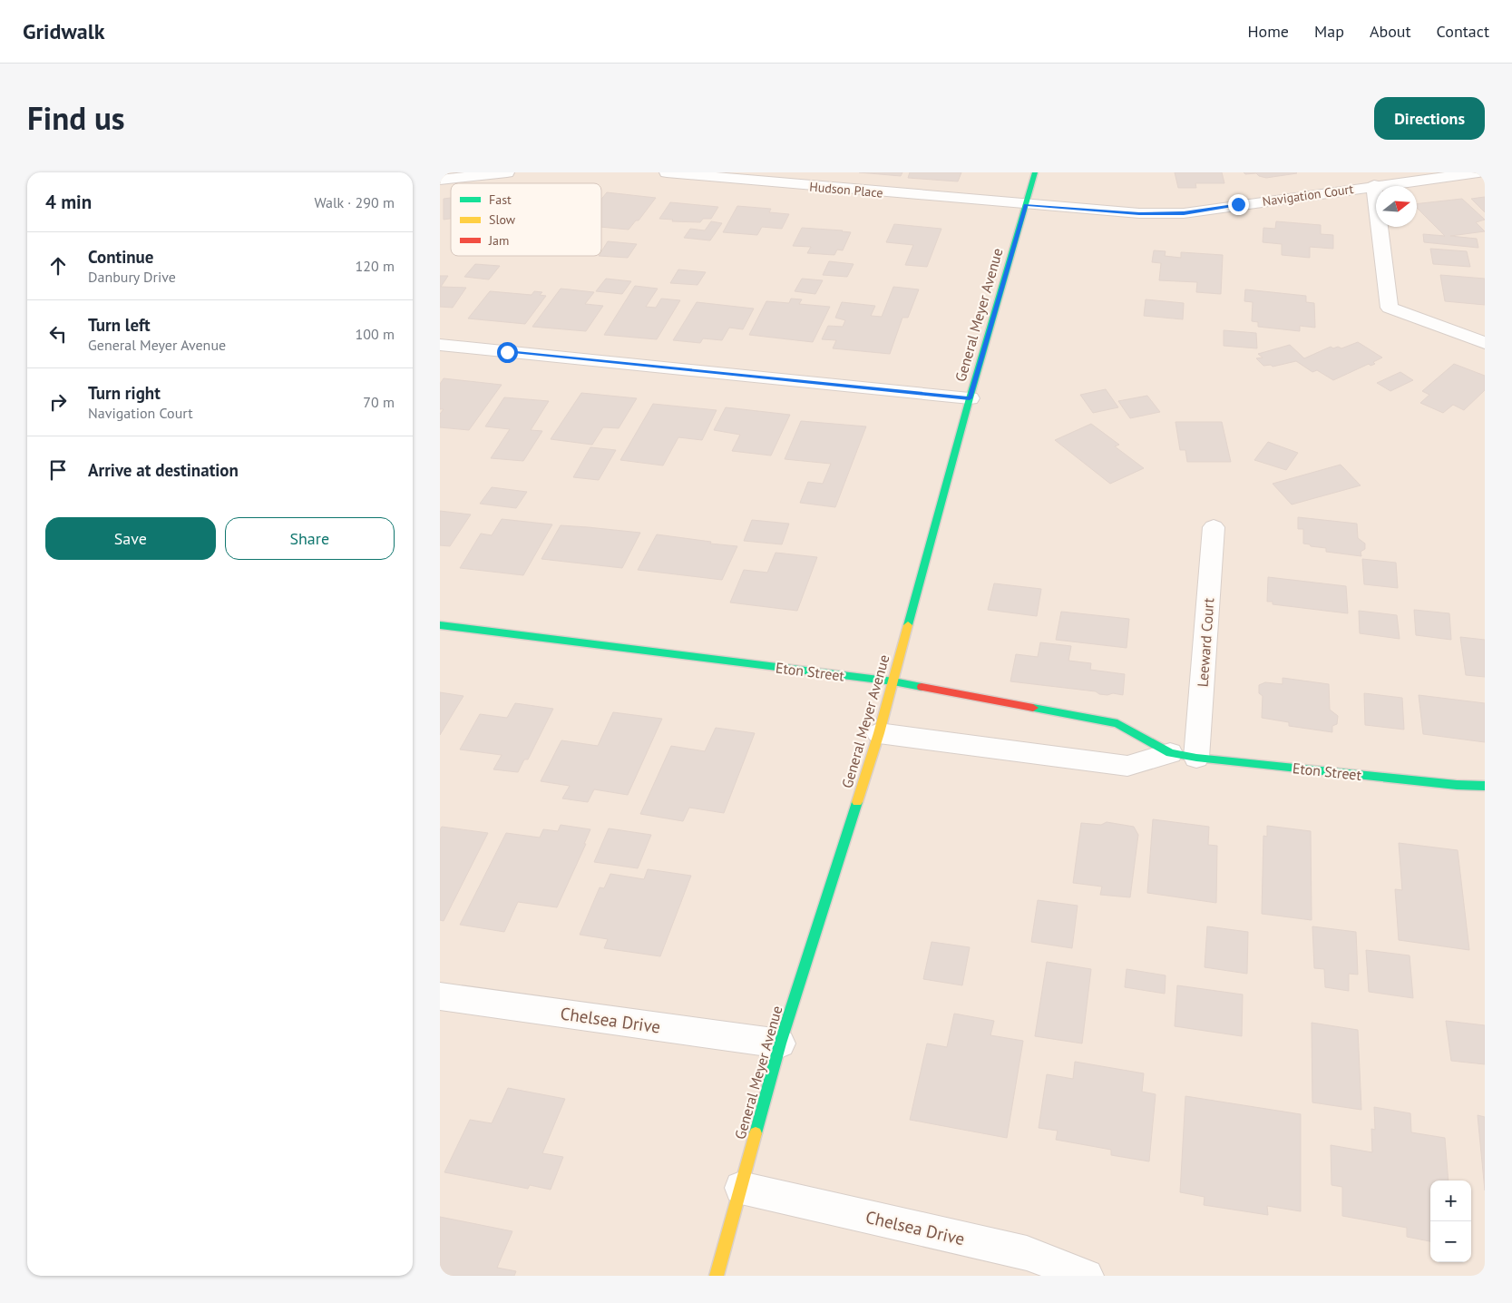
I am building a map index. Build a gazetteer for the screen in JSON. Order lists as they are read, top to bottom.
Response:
{
  "streets": {
    "main road": ["General Meyer Avenue", "Eton Street"],
    "street": [
      "Hudson Place",
      "Navigation Court",
      "Leeward Court",
      "Chelsea Drive"
    ]
  },
  "crossings": [
    ["Hudson Place", "Navigation Court"],
    ["Hudson Place", "General Meyer Avenue"],
    ["Navigation Court", "General Meyer Avenue"],
    ["General Meyer Avenue", "Eton Street"],
    ["General Meyer Avenue", "Chelsea Drive"],
    ["Leeward Court", "Eton Street"]
  ],
  "legend": ["Fast", "Slow", "Jam"],
  "north": "right",
  "page": {
    "header": "Gridwalk",
    "nav": [
      "Home",
      "Map",
      "About",
      "Contact"
    ],
    "title": "Find us",
    "buttons": [
      "Directions",
      ["Save", "Share"]
    ],
    "heading": ["4 min", "Walk · 290 m"],
    "list": [
      ["Continue", "Danbury Drive", "120 m"],
      ["Turn left", "General Meyer Avenue", "100 m"],
      ["Turn right", "Navigation Court", "70 m"],
      "Arrive at destination"
    ],
    "map_buttons": ["+", "−"]
  }
}
